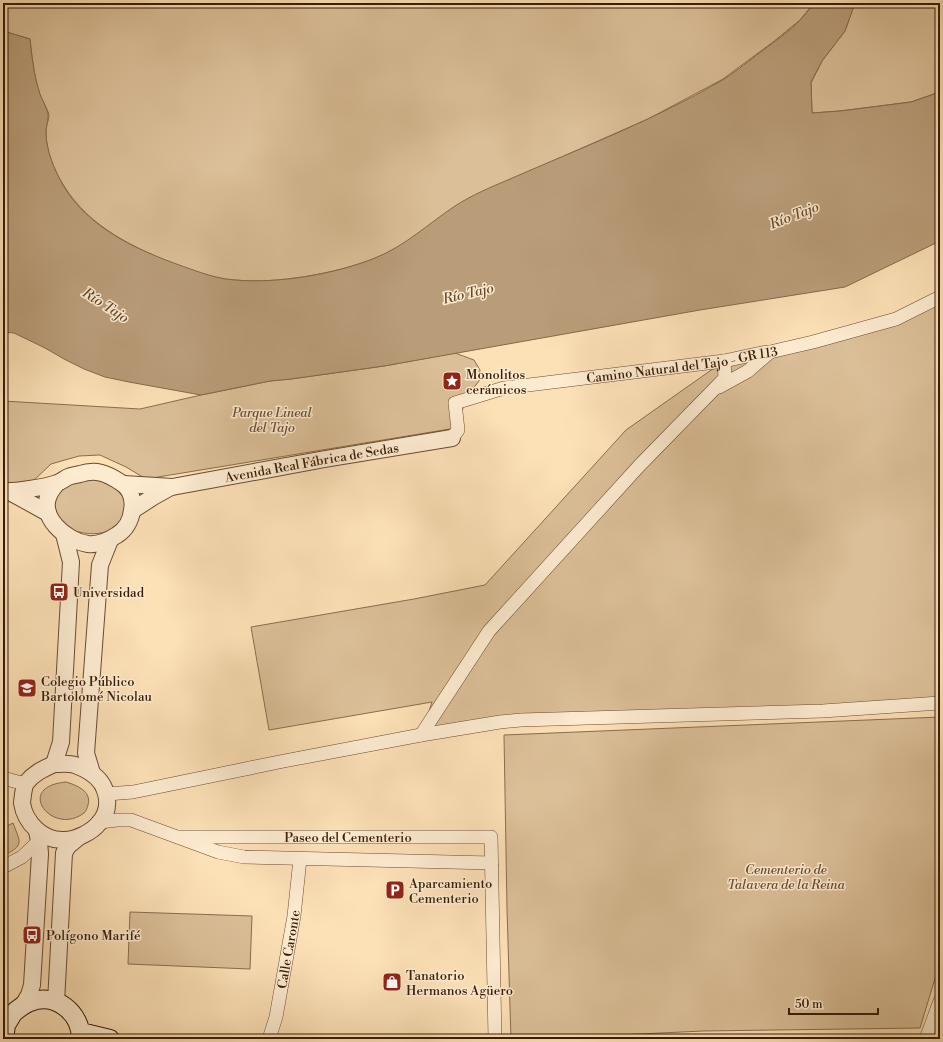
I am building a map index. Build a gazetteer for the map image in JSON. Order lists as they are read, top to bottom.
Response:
{
  "streets": {
    "street": [
      "Camino Natural del Tajo - GR 113",
      "Avenida Real Fábrica de Sedas",
      "Paseo del Cementerio",
      "Calle Caronte"
    ]
  },
  "crossings": [
    ["Camino Natural del Tajo - GR 113", "Avenida Real Fábrica de Sedas"],
    ["Paseo del Cementerio", "Calle Caronte"]
  ],
  "water": ["Río Tajo"],
  "parks": ["Parque Lineal del Tajo", "Cementerio de Talavera de la Reina"],
  "places": {
    "place": ["Monolitos cerámicos"],
    "bus stop": ["Universidad", "Polígono Marifé"],
    "school or university": ["Colegio Público Bartolomé Nicolau"],
    "parking": ["Aparcamiento Cementerio"],
    "shop": ["Tanatorio Hermanos Agüero"]
  },
  "scale_bar": "50 m"
}
